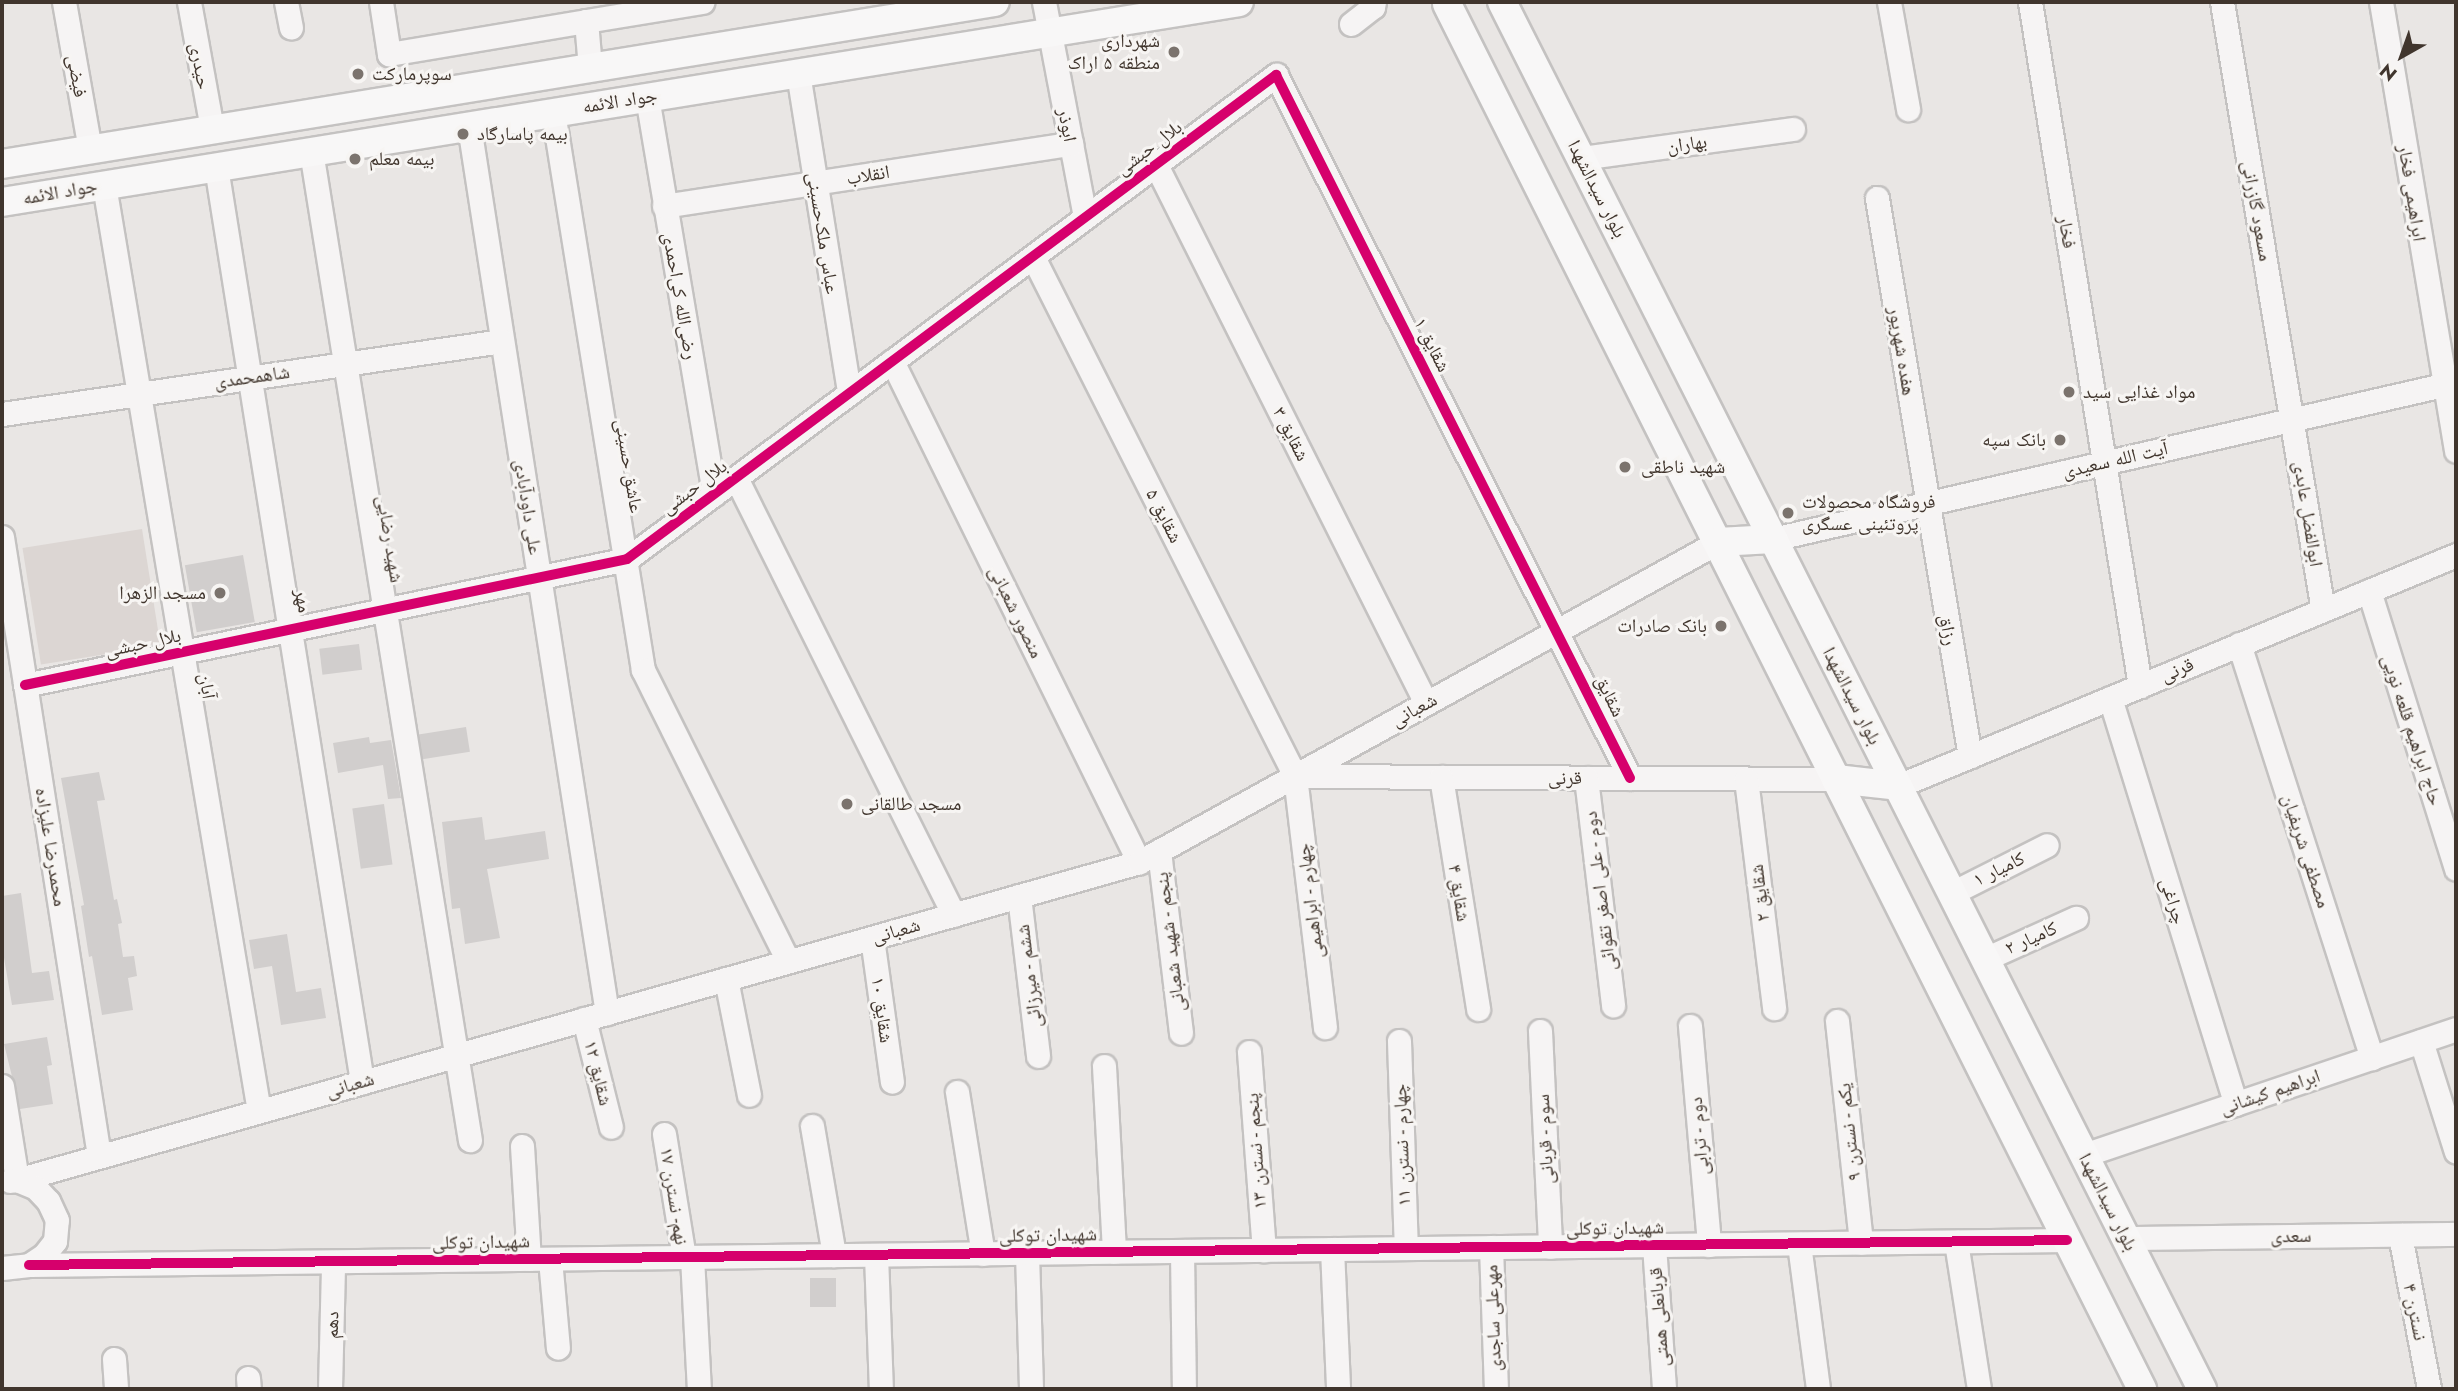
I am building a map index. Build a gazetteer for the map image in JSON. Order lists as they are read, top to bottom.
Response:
{
  "streets": {
    "main road": ["جواد الائمه", "بلوار سیدالشهدا"],
    "street": [
      "حیدری",
      "فیضی",
      "ابوذر",
      "بهاران",
      "بلال حبشی",
      "انقلاب",
      "ابراهیمی فخار",
      "مسعود گازرانی",
      "فخار",
      "عباس ملک‌حسینی",
      "رضی‌الله کی‌احمدی",
      "شقایق ۱",
      "هفده شهریور",
      "شاهمحمدی",
      "شقایق ۳",
      "آیت الله سعیدی",
      "عاشق حسینی",
      "علی داودآبادی",
      "ابوالفضل عابدی",
      "شقایق ۵",
      "شهید رضایی",
      "مهر",
      "منصور شعبانی",
      "رزاق",
      "قرنی",
      "آبان",
      "شقایق",
      "شعبانی",
      "حاج ابراهیم قلعه نویی",
      "محمدرضا علیزاده",
      "مصطفی شریفیان",
      "کامیار ۱",
      "دوم - علی اصغر تقوائی",
      "شقایق ۴",
      "شقایق ۲",
      "چهارم - ابراهیمی",
      "چراغی",
      "کامیار ۲",
      "پنجم - شهید شعبانی",
      "ششم - میرزائی",
      "شقایق ۱۰",
      "شقایق ۱۲",
      "ابراهیم کیشانی",
      "یکم - نسترن ۹",
      "دوم - ترابی",
      "سوم - قربانی",
      "چهارم - نسترن ۱۱",
      "پنجم - نسترن ۱۳",
      "نهم- نسترن ۱۷",
      "شهیدان توکلی",
      "سعدی",
      "نسترن ۴",
      "قربانعلی همتی",
      "مهرعلی ساجدی",
      "دهم"
    ]
  },
  "crossings": [
    ["حیدری", "جواد الائمه"],
    ["فیضی", "جواد الائمه"],
    ["جواد الائمه", "ابوذر"],
    ["جواد الائمه", "عباس ملک‌حسینی"],
    ["جواد الائمه", "رضی‌الله کی‌احمدی"],
    ["جواد الائمه", "عاشق حسینی"],
    ["جواد الائمه", "علی داودآبادی"],
    ["جواد الائمه", "شهید رضایی"],
    ["جواد الائمه", "مهر"],
    ["جواد الائمه", "آبان"],
    ["ابوذر", "بلال حبشی"],
    ["ابوذر", "انقلاب"],
    ["بهاران", "بلوار سیدالشهدا"],
    ["بلال حبشی", "عباس ملک‌حسینی"],
    ["بلال حبشی", "رضی‌الله کی‌احمدی"],
    ["بلال حبشی", "شقایق ۱"],
    ["بلال حبشی", "شقایق ۳"],
    ["بلال حبشی", "عاشق حسینی"],
    ["بلال حبشی", "علی داودآبادی"],
    ["بلال حبشی", "شقایق ۵"],
    ["بلال حبشی", "شهید رضایی"],
    ["بلال حبشی", "مهر"],
    ["بلال حبشی", "منصور شعبانی"],
    ["بلال حبشی", "آبان"],
    ["بلال حبشی", "محمدرضا علیزاده"],
    ["انقلاب", "عباس ملک‌حسینی"],
    ["انقلاب", "رضی‌الله کی‌احمدی"],
    ["بلوار سیدالشهدا", "آیت الله سعیدی"],
    ["بلوار سیدالشهدا", "قرنی"],
    ["بلوار سیدالشهدا", "کامیار ۱"],
    ["بلوار سیدالشهدا", "کامیار ۲"],
    ["بلوار سیدالشهدا", "ابراهیم کیشانی"],
    ["بلوار سیدالشهدا", "سعدی"],
    ["ابراهیمی فخار", "آیت الله سعیدی"],
    ["مسعود گازرانی", "آیت الله سعیدی"],
    ["مسعود گازرانی", "ابوالفضل عابدی"],
    ["فخار", "آیت الله سعیدی"],
    ["فخار", "قرنی"],
    ["شقایق ۱", "شقایق"],
    ["شقایق ۱", "شعبانی"],
    ["هفده شهریور", "آیت الله سعیدی"],
    ["هفده شهریور", "رزاق"],
    ["شاهمحمدی", "علی داودآبادی"],
    ["شاهمحمدی", "شهید رضایی"],
    ["شاهمحمدی", "مهر"],
    ["شاهمحمدی", "آبان"],
    ["شقایق ۳", "شعبانی"],
    ["آیت الله سعیدی", "ابوالفضل عابدی"],
    ["آیت الله سعیدی", "رزاق"],
    ["عاشق حسینی", "شعبانی"],
    ["علی داودآبادی", "شعبانی"],
    ["ابوالفضل عابدی", "قرنی"],
    ["شقایق ۵", "قرنی"],
    ["شقایق ۵", "شعبانی"],
    ["شقایق ۵", "چهارم - ابراهیمی"],
    ["شهید رضایی", "شعبانی"],
    ["مهر", "شعبانی"],
    ["منصور شعبانی", "شعبانی"],
    ["منصور شعبانی", "پنجم - شهید شعبانی"],
    ["رزاق", "قرنی"],
    ["قرنی", "شقایق"],
    ["قرنی", "شعبانی"],
    ["قرنی", "حاج ابراهیم قلعه نویی"],
    ["قرنی", "مصطفی شریفیان"],
    ["قرنی", "دوم - علی اصغر تقوائی"],
    ["قرنی", "شقایق ۴"],
    ["قرنی", "شقایق ۲"],
    ["قرنی", "چهارم - ابراهیمی"],
    ["قرنی", "چراغی"],
    ["آبان", "شعبانی"],
    ["شقایق", "شعبانی"],
    ["شعبانی", "محمدرضا علیزاده"],
    ["شعبانی", "چهارم - ابراهیمی"],
    ["شعبانی", "پنجم - شهید شعبانی"],
    ["شعبانی", "ششم - میرزائی"],
    ["شعبانی", "شقایق ۱۰"],
    ["شعبانی", "شقایق ۱۲"],
    ["مصطفی شریفیان", "ابراهیم کیشانی"],
    ["چراغی", "ابراهیم کیشانی"],
    ["یکم - نسترن ۹", "شهیدان توکلی"],
    ["دوم - ترابی", "شهیدان توکلی"],
    ["سوم - قربانی", "شهیدان توکلی"],
    ["چهارم - نسترن ۱۱", "شهیدان توکلی"],
    ["پنجم - نسترن ۱۳", "شهیدان توکلی"],
    ["نهم- نسترن ۱۷", "شهیدان توکلی"],
    ["شهیدان توکلی", "قربانعلی همتی"],
    ["شهیدان توکلی", "مهرعلی ساجدی"],
    ["شهیدان توکلی", "دهم"],
    ["سعدی", "نسترن ۴"]
  ],
  "places": [
    "شهرداری منطقه ۵ اراک",
    "سوپرمارکت",
    "بیمه پاسارگاد",
    "بیمه معلم",
    "مواد غذایی سید",
    "بانک سپه",
    "شهید ناطقی",
    "فروشگاه محصولات پروتئینی عسگری",
    "مسجد الزهرا",
    "بانک صادرات",
    "مسجد طالقانی"
  ],
  "north": "bottom left"
}
